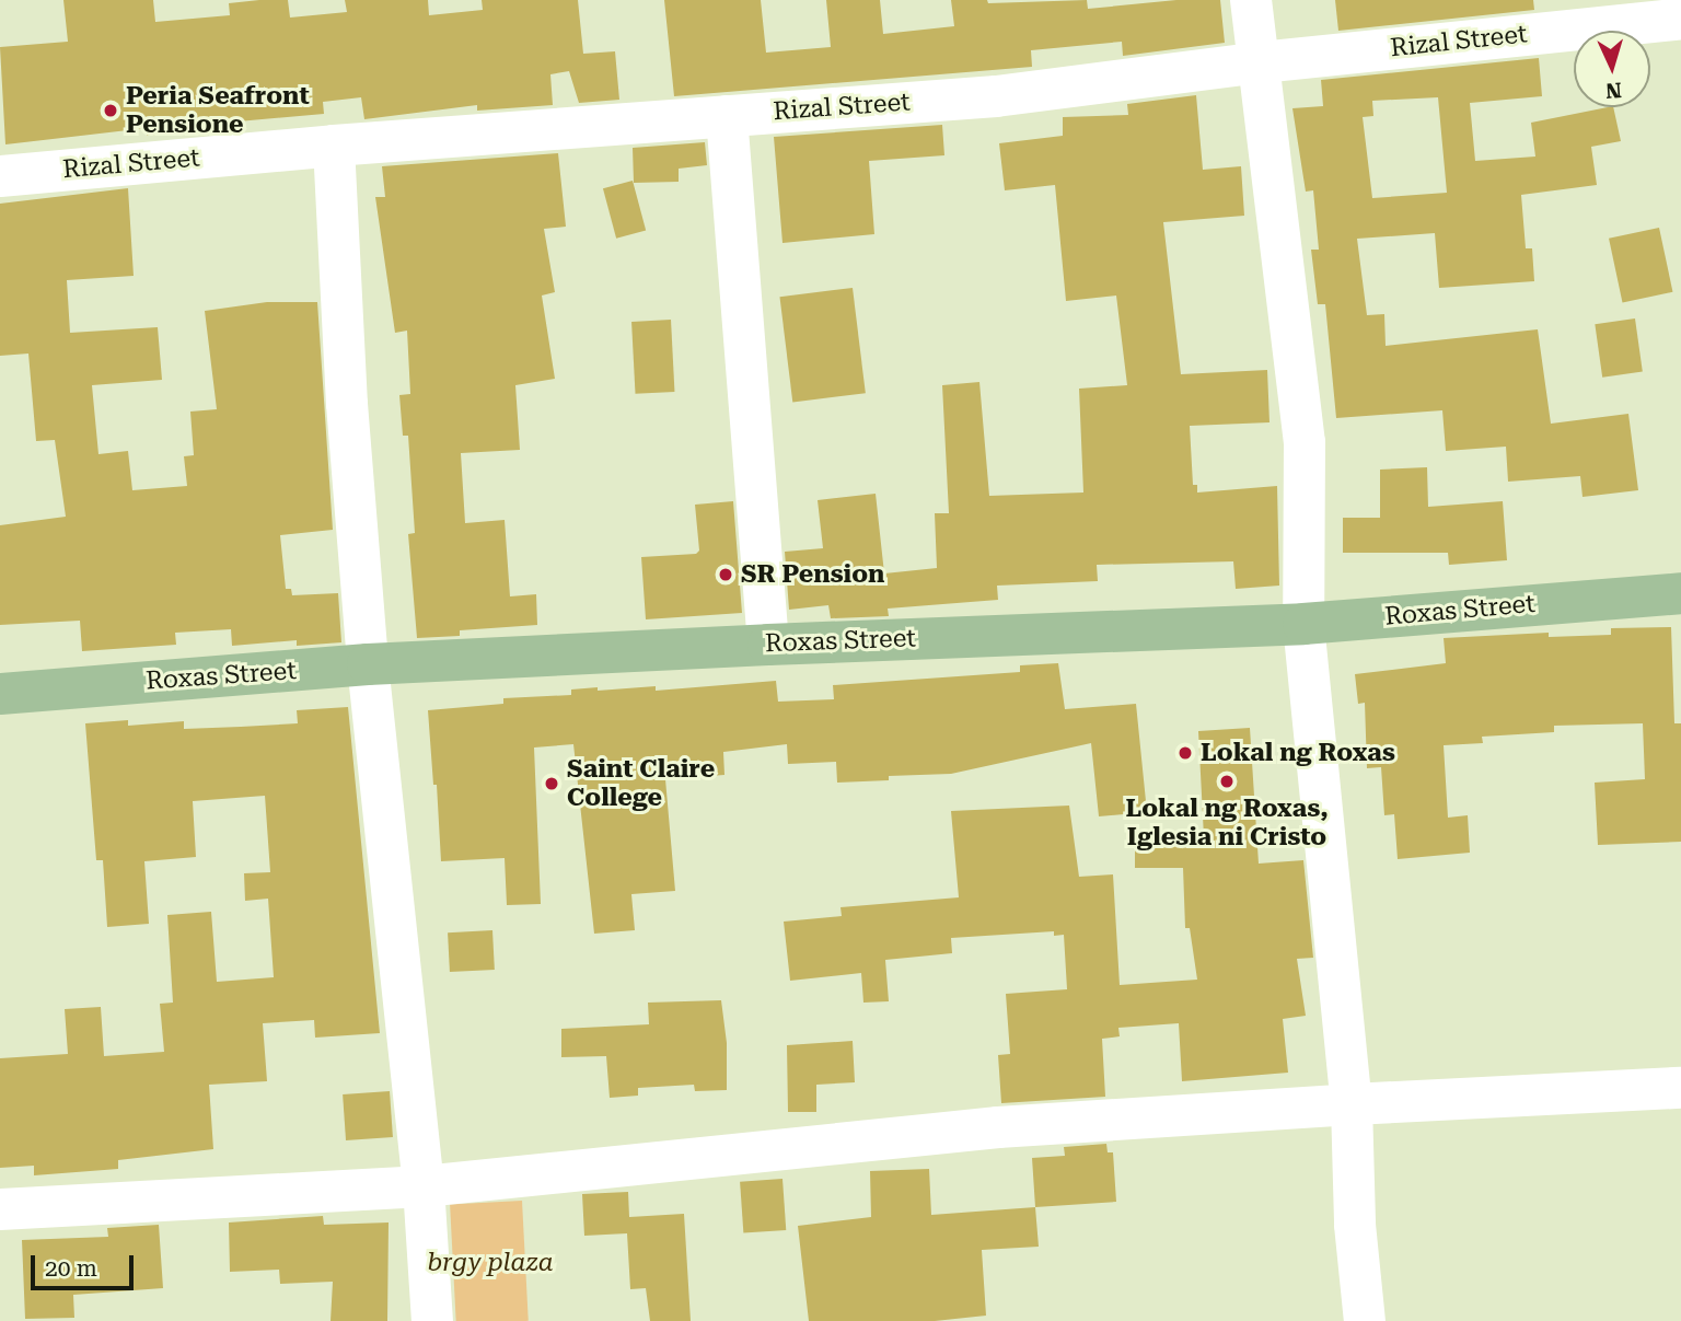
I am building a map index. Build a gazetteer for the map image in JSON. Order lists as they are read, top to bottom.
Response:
{
  "streets": {
    "main road": ["Roxas Street"],
    "street": ["Rizal Street"]
  },
  "parks": ["brgy plaza"],
  "places": [
    "Peria Seafront Pensione",
    "SR Pension",
    "Lokal ng Roxas",
    "Lokal ng Roxas, Iglesia ni Cristo",
    "Saint Claire College"
  ],
  "scale_bar": "20 m",
  "north": "bottom"
}
